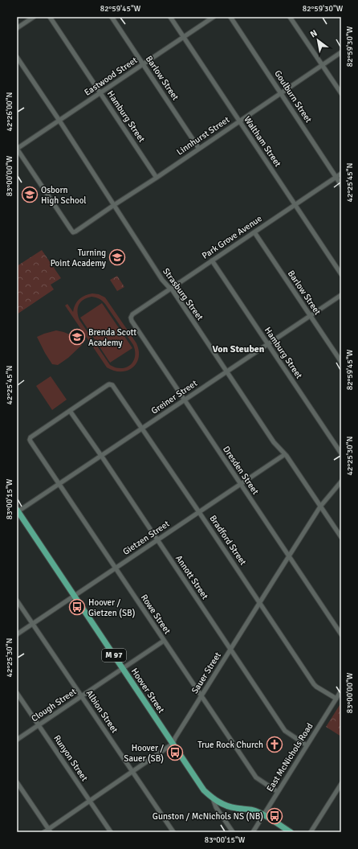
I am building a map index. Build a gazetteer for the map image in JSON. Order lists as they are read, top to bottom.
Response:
{
  "streets": {
    "main road": ["M 97", "Hoover Street"],
    "street": [
      "Eastwood Street",
      "Barlow Street",
      "Goulburn Street",
      "Hamburg Street",
      "Linnhurst Street",
      "Waltham Street",
      "Park Grove Avenue",
      "Strasburg Street",
      "Greiner Street",
      "Dresden Street",
      "Gietzen Street",
      "Bradford Street",
      "Annott Street",
      "Rowe Street",
      "Sauer Street",
      "Clough Street",
      "Albion Street",
      "East McNichols Road",
      "Runyon Street"
    ]
  },
  "crossings": [
    ["Eastwood Street", "Barlow Street"],
    ["Eastwood Street", "Hamburg Street"],
    ["Eastwood Street", "Linnhurst Street"],
    ["Eastwood Street", "Waltham Street"],
    ["Eastwood Street", "Strasburg Street"],
    ["Barlow Street", "Linnhurst Street"],
    ["Barlow Street", "Park Grove Avenue"],
    ["Barlow Street", "Greiner Street"],
    ["Goulburn Street", "Linnhurst Street"],
    ["Goulburn Street", "Park Grove Avenue"],
    ["Hamburg Street", "Linnhurst Street"],
    ["Hamburg Street", "Park Grove Avenue"],
    ["Hamburg Street", "Greiner Street"],
    ["Linnhurst Street", "Waltham Street"],
    ["Linnhurst Street", "Strasburg Street"],
    ["Waltham Street", "Park Grove Avenue"],
    ["Park Grove Avenue", "Strasburg Street"],
    ["Park Grove Avenue", "Dresden Street"],
    ["Strasburg Street", "Greiner Street"],
    ["Strasburg Street", "Gietzen Street"],
    ["Strasburg Street", "Sauer Street"],
    ["Greiner Street", "Dresden Street"],
    ["Greiner Street", "Bradford Street"],
    ["Greiner Street", "Annott Street"],
    ["Greiner Street", "Rowe Street"],
    ["Greiner Street", "Hoover Street"],
    ["Dresden Street", "Gietzen Street"],
    ["Dresden Street", "Sauer Street"],
    ["Gietzen Street", "Bradford Street"],
    ["Gietzen Street", "Annott Street"],
    ["Gietzen Street", "Rowe Street"],
    ["Gietzen Street", "Hoover Street"],
    ["Gietzen Street", "Albion Street"],
    ["Bradford Street", "Annott Street"],
    ["Bradford Street", "Rowe Street"],
    ["Bradford Street", "Sauer Street"],
    ["Bradford Street", "East McNichols Road"],
    ["Annott Street", "Rowe Street"],
    ["Annott Street", "Sauer Street"],
    ["Annott Street", "East McNichols Road"],
    ["Rowe Street", "Sauer Street"],
    ["Rowe Street", "Clough Street"],
    ["Rowe Street", "East McNichols Road"],
    ["M 97", "Hoover Street"],
    ["M 97", "East McNichols Road"],
    ["Sauer Street", "Hoover Street"],
    ["Sauer Street", "Albion Street"],
    ["Sauer Street", "Runyon Street"],
    ["Hoover Street", "Clough Street"],
    ["Clough Street", "Albion Street"],
    ["Clough Street", "Runyon Street"]
  ],
  "districts": ["Von Steuben"],
  "places": {
    "school or university": ["Osborn High School", "Turning Point Academy", "Brenda Scott Academy"],
    "bus stop": ["Hoover / Gietzen (SB)", "Hoover / Sauer (SB)", "Gunston / McNichols NS (NB)"],
    "church": ["True Rock Church"]
  },
  "north": "top left",
  "coordinates": [
    "82°59'45\"W",
    "82°59'30\"W",
    "42°26'00\"N",
    "83°00'00\"W",
    "42°25'45\"N",
    "42°25'30\"N",
    "83°00'15\"W"
  ]
}
